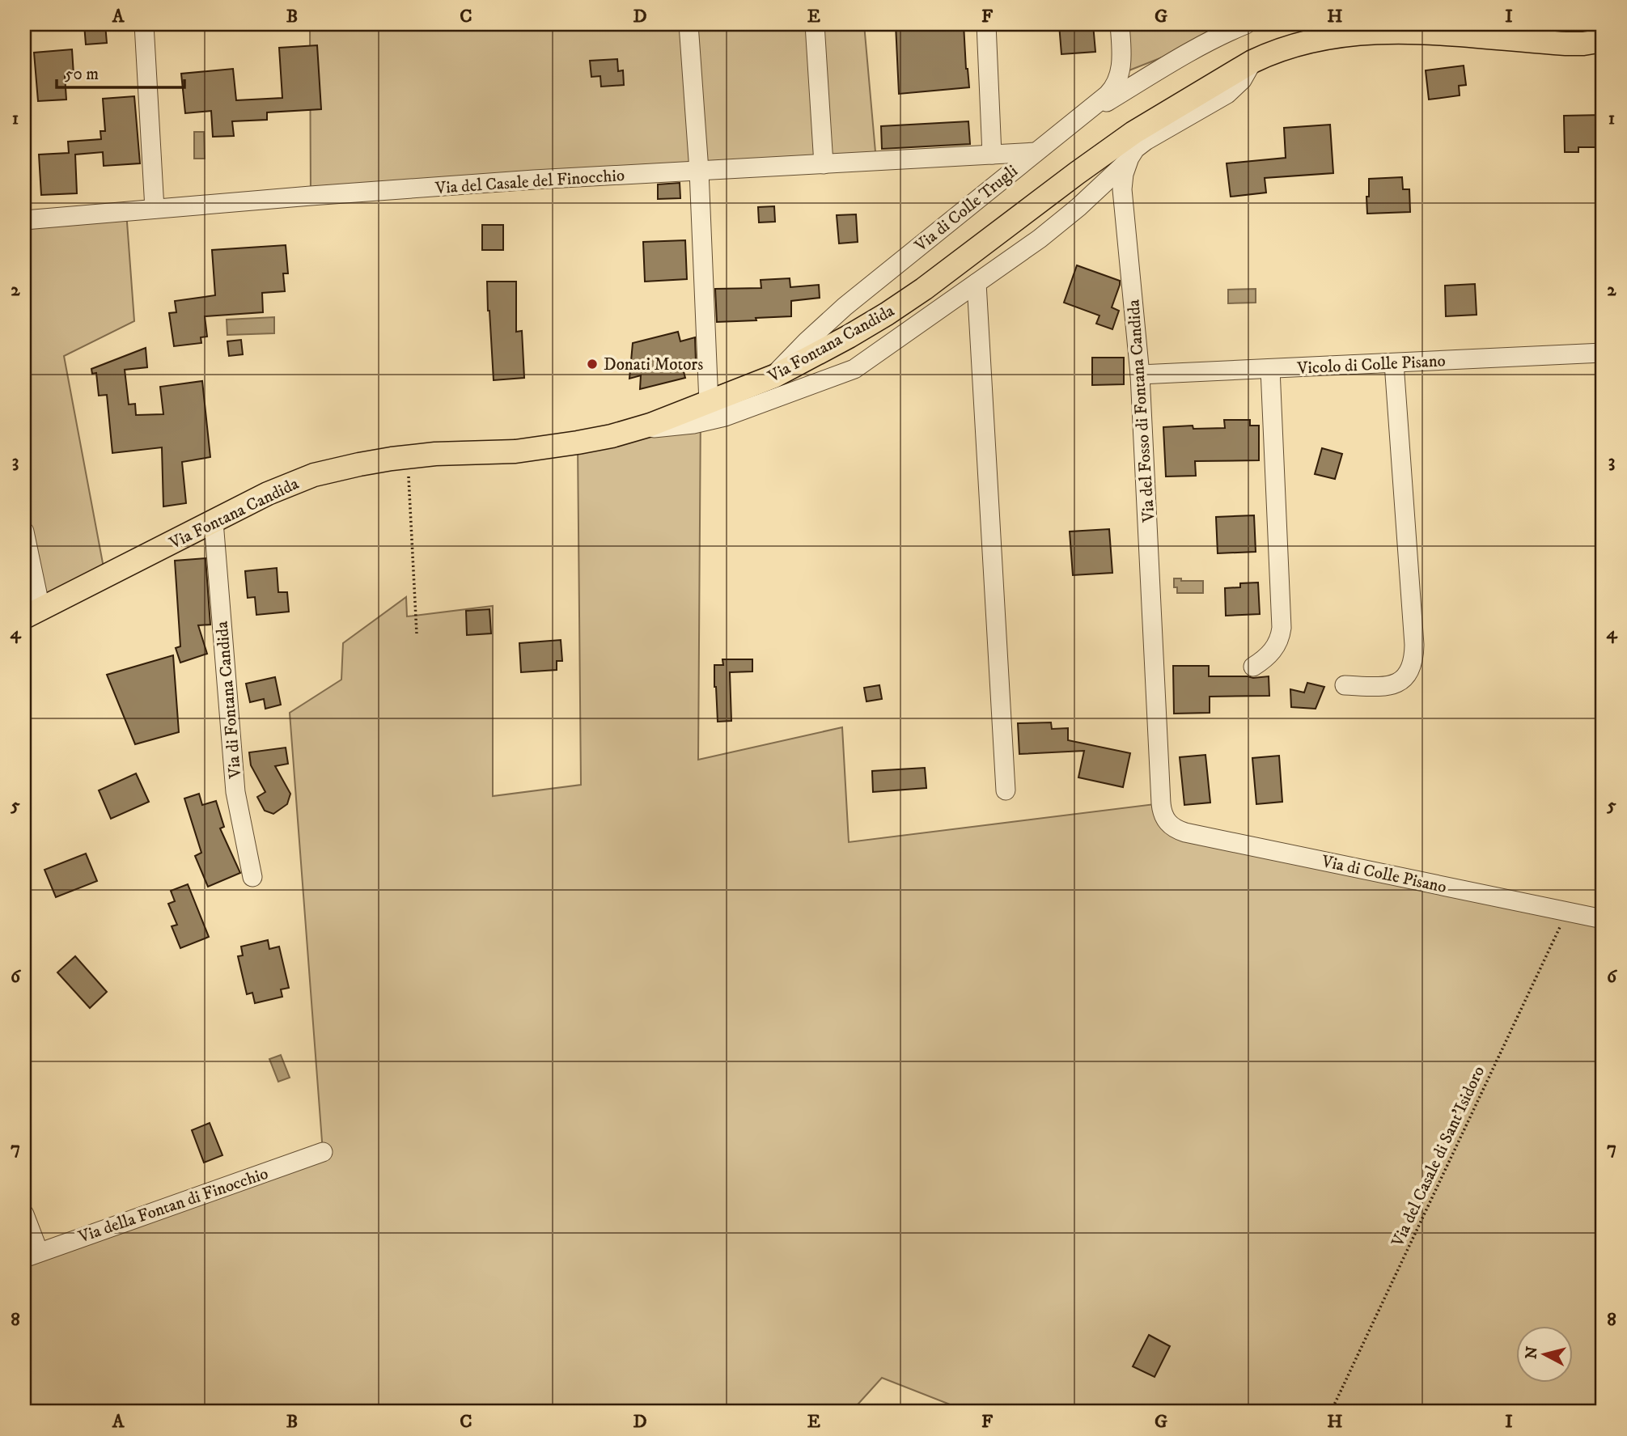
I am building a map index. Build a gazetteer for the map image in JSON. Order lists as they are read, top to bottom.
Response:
{
  "streets": {
    "main road": ["Via Fontana Candida"],
    "street": [
      "Via del Casale del Finocchio",
      "Via di Colle Trugli",
      "Vicolo di Colle Pisano",
      "Via del Fosso di Fontana Candida",
      "Via di Fontana Candida",
      "Via di Colle Pisano",
      "Via della Fontan di Finocchio"
    ],
    "path": ["Via del Casale di Sant'Isidoro"]
  },
  "crossings": [
    ["Via del Casale del Finocchio", "Via di Colle Trugli"],
    ["Via di Colle Trugli", "Via Fontana Candida"],
    ["Via Fontana Candida", "Via di Fontana Candida"],
    ["Vicolo di Colle Pisano", "Via del Fosso di Fontana Candida"],
    ["Via del Fosso di Fontana Candida", "Via di Colle Pisano"],
    ["Via di Colle Pisano", "Via del Casale di Sant'Isidoro"]
  ],
  "places": ["Donati Motors"],
  "scale_bar": "50 m",
  "north": "left",
  "grid": {
    "columns": [
      "A",
      "B",
      "C",
      "D",
      "E",
      "F",
      "G",
      "H",
      "I"
    ],
    "rows": [
      "1",
      "2",
      "3",
      "4",
      "5",
      "6",
      "7",
      "8"
    ]
  }
}
